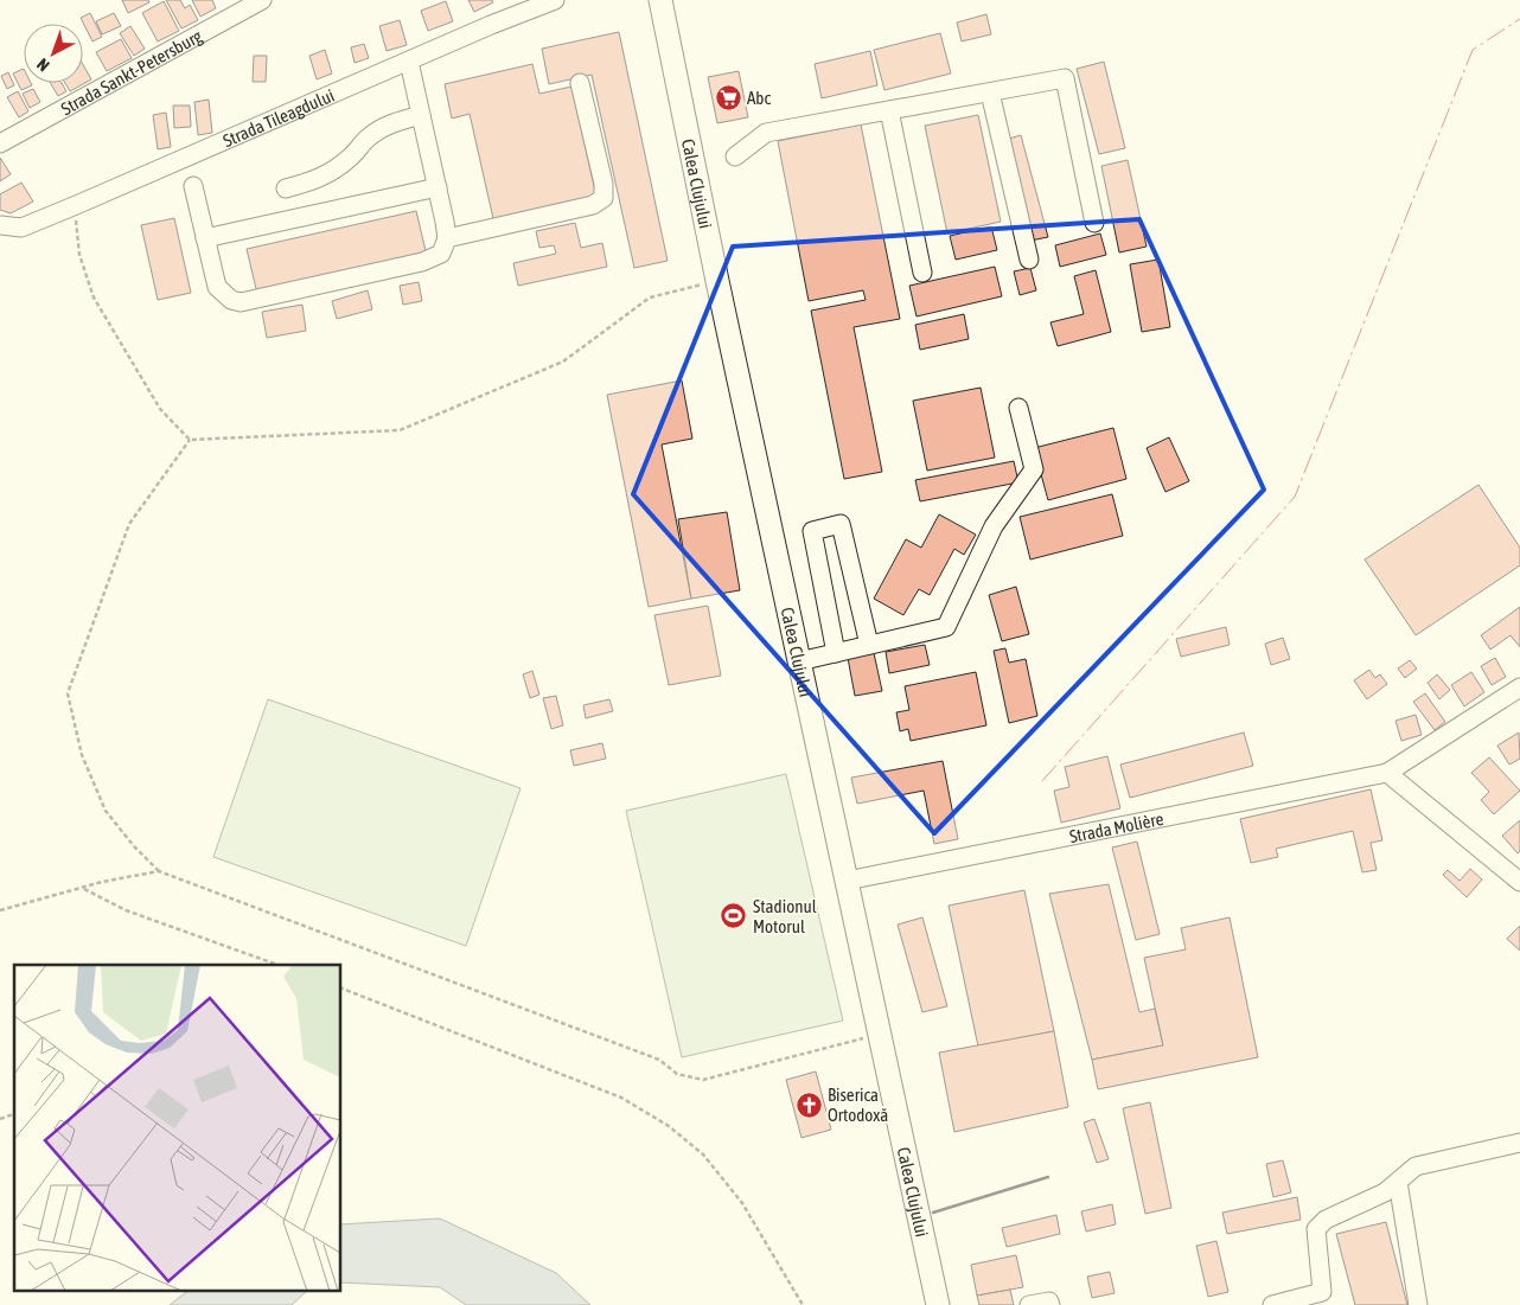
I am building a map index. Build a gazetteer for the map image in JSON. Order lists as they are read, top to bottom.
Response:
{
  "streets": {
    "main road": ["Calea Clujului"],
    "street": ["Strada Sankt-Petersburg", "Strada Tileagdului", "Strada Molière"]
  },
  "crossings": [
    ["Calea Clujului", "Strada Molière"]
  ],
  "places": {
    "supermarket": ["Abc"],
    "sports": ["Stadionul Motorul"],
    "church": ["Biserica Ortodoxă"]
  },
  "north": "bottom left"
}
